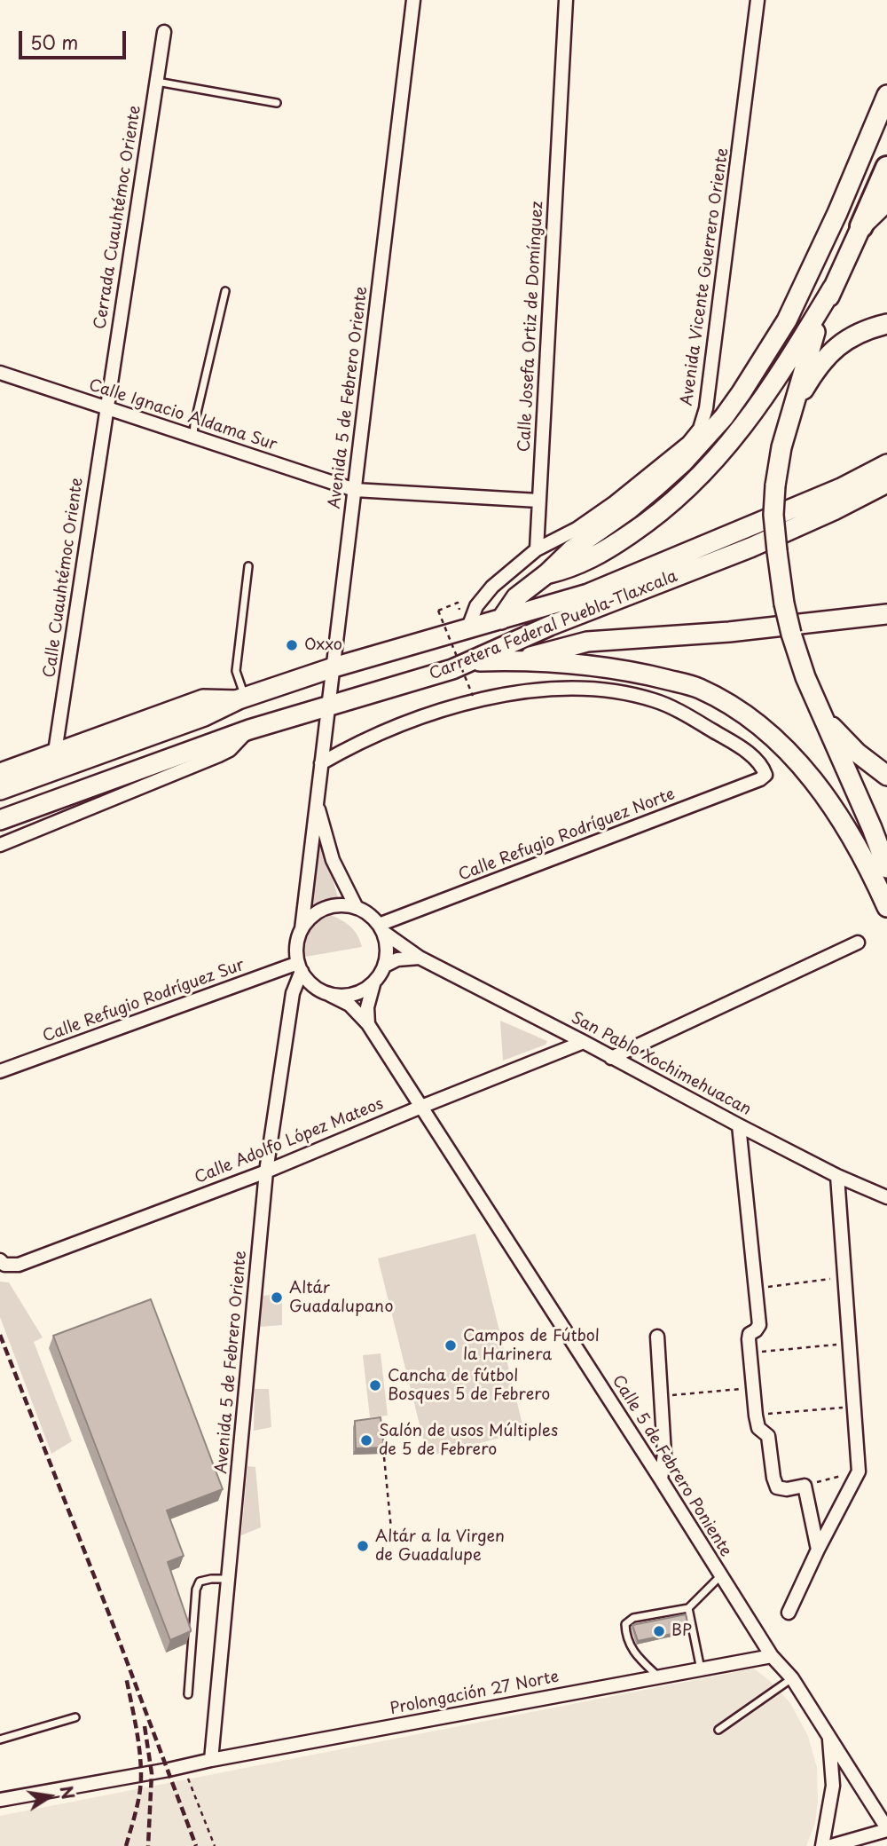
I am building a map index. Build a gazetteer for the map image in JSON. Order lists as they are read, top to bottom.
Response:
{
  "streets": {
    "main road": ["Carretera Federal Puebla-Tlaxcala"],
    "street": [
      "Cerrada Cuauhtémoc Oriente",
      "Avenida Vicente Guerrero Oriente",
      "Calle Josefa Ortiz de Domínguez",
      "Avenida 5 de Febrero Oriente",
      "Calle Ignacio Aldama Sur",
      "Calle Cuauhtémoc Oriente",
      "Calle Refugio Rodríguez Norte",
      "Calle Refugio Rodríguez Sur",
      "San Pablo Xochimehuacan",
      "Calle Adolfo López Mateos",
      "Calle 5 de Febrero Poniente",
      "Prolongación 27 Norte"
    ]
  },
  "crossings": [
    ["Cerrada Cuauhtémoc Oriente", "Calle Ignacio Aldama Sur"],
    ["Cerrada Cuauhtémoc Oriente", "Calle Cuauhtémoc Oriente"],
    ["Avenida Vicente Guerrero Oriente", "Calle Josefa Ortiz de Domínguez"],
    ["Calle Josefa Ortiz de Domínguez", "Calle Ignacio Aldama Sur"],
    ["Avenida 5 de Febrero Oriente", "Calle Ignacio Aldama Sur"],
    ["Avenida 5 de Febrero Oriente", "Carretera Federal Puebla-Tlaxcala"],
    ["Avenida 5 de Febrero Oriente", "Calle Refugio Rodríguez Norte"],
    ["Avenida 5 de Febrero Oriente", "Calle Refugio Rodríguez Sur"],
    ["Avenida 5 de Febrero Oriente", "San Pablo Xochimehuacan"],
    ["Avenida 5 de Febrero Oriente", "Calle Adolfo López Mateos"],
    ["Avenida 5 de Febrero Oriente", "Calle 5 de Febrero Poniente"],
    ["Avenida 5 de Febrero Oriente", "Prolongación 27 Norte"],
    ["Calle Ignacio Aldama Sur", "Calle Cuauhtémoc Oriente"],
    ["Calle Refugio Rodríguez Norte", "Calle Refugio Rodríguez Sur"],
    ["Calle Refugio Rodríguez Norte", "San Pablo Xochimehuacan"],
    ["Calle Refugio Rodríguez Norte", "Calle 5 de Febrero Poniente"],
    ["Calle Refugio Rodríguez Sur", "San Pablo Xochimehuacan"],
    ["Calle Refugio Rodríguez Sur", "Calle 5 de Febrero Poniente"],
    ["San Pablo Xochimehuacan", "Calle Adolfo López Mateos"],
    ["San Pablo Xochimehuacan", "Calle 5 de Febrero Poniente"],
    ["Calle Adolfo López Mateos", "Calle 5 de Febrero Poniente"],
    ["Calle 5 de Febrero Poniente", "Prolongación 27 Norte"]
  ],
  "places": [
    "Oxxo",
    "Altár Guadalupano",
    "Campos de Fútbol la Harinera",
    "Cancha de fútbol Bosques 5 de Febrero",
    "Salón de usos Múltiples de 5 de Febrero",
    "Altár a la Virgen de Guadalupe",
    "BP"
  ],
  "scale_bar": "50 m",
  "north": "right"
}
